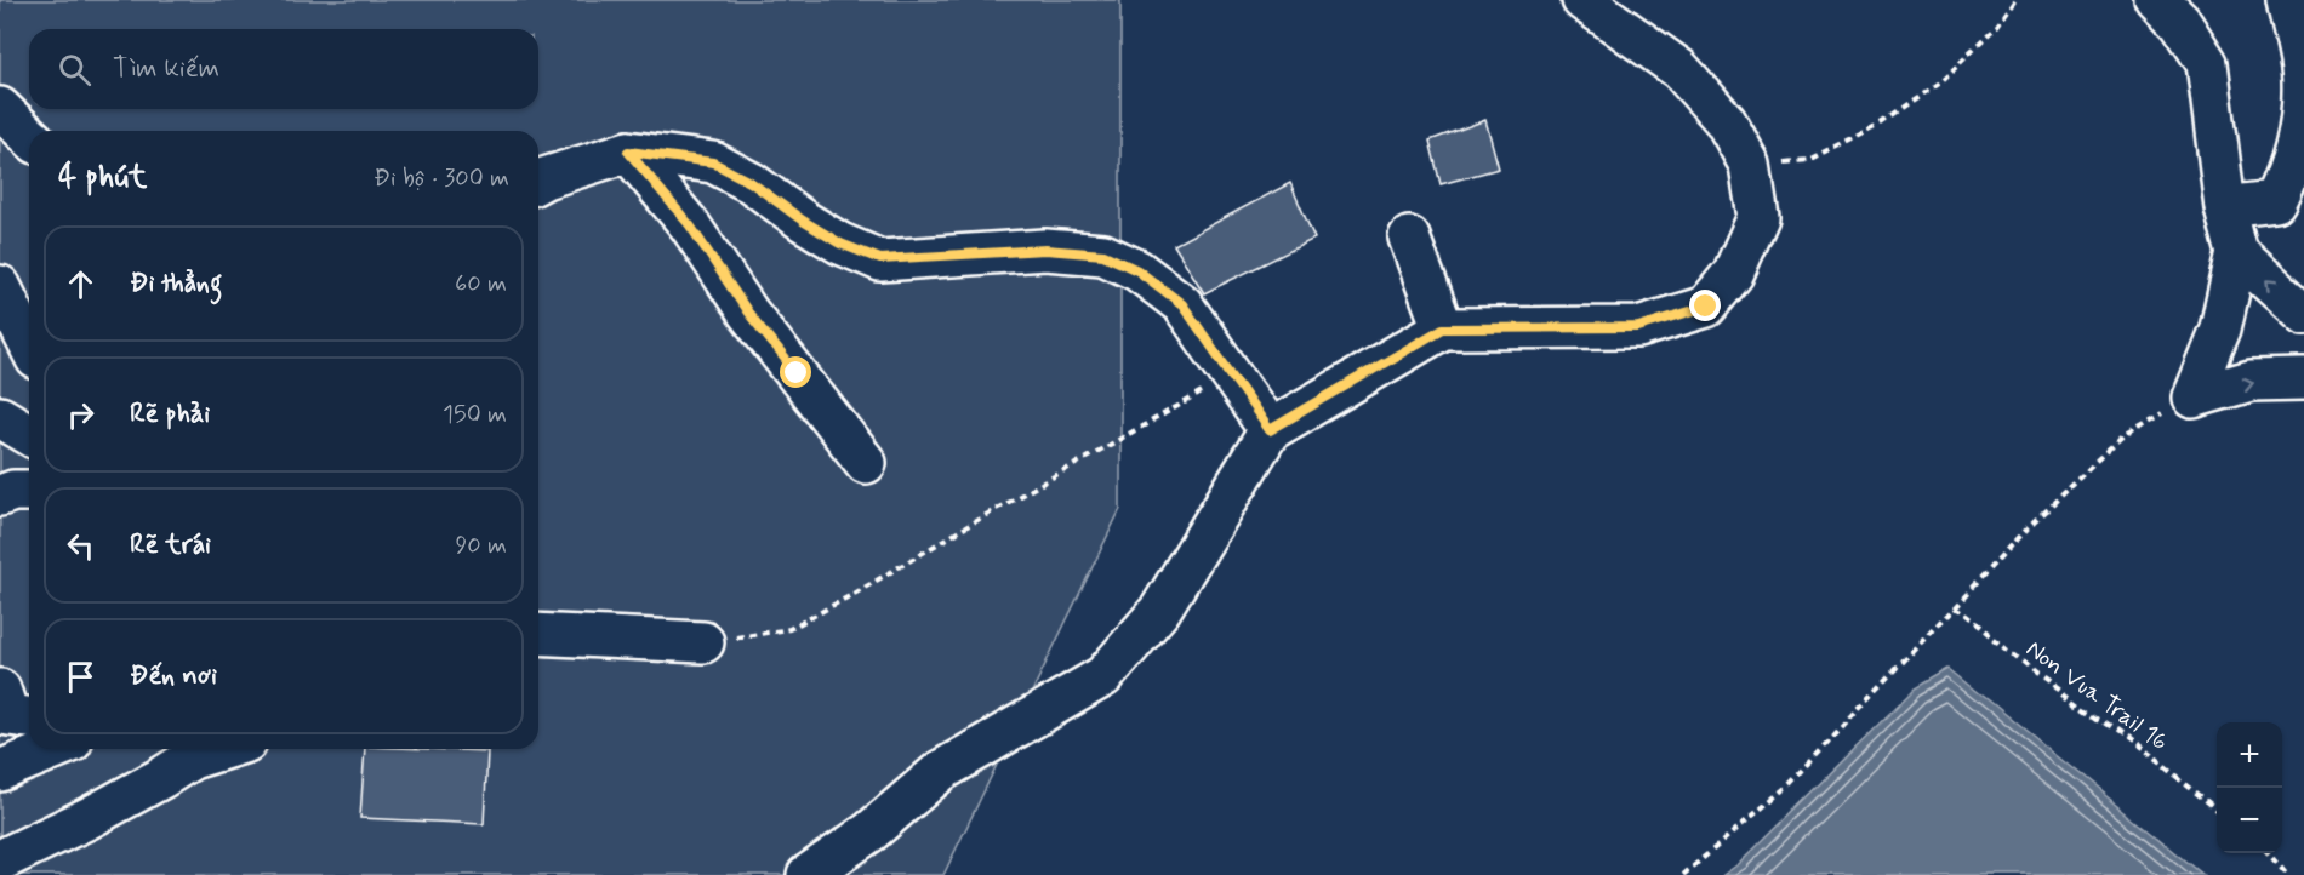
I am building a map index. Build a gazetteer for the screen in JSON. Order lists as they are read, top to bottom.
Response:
{
  "streets": {
    "path": ["Non Vua Trail 16"]
  },
  "page": {
    "search": "Tìm kiếm",
    "heading": ["4 phút", "Đi bộ · 300 m"],
    "list": [
      ["Đi thẳng", "60 m"],
      ["Rẽ phải", "150 m"],
      ["Rẽ trái", "90 m"],
      "Đến nơi"
    ],
    "map_buttons": ["+", "−"]
  }
}
